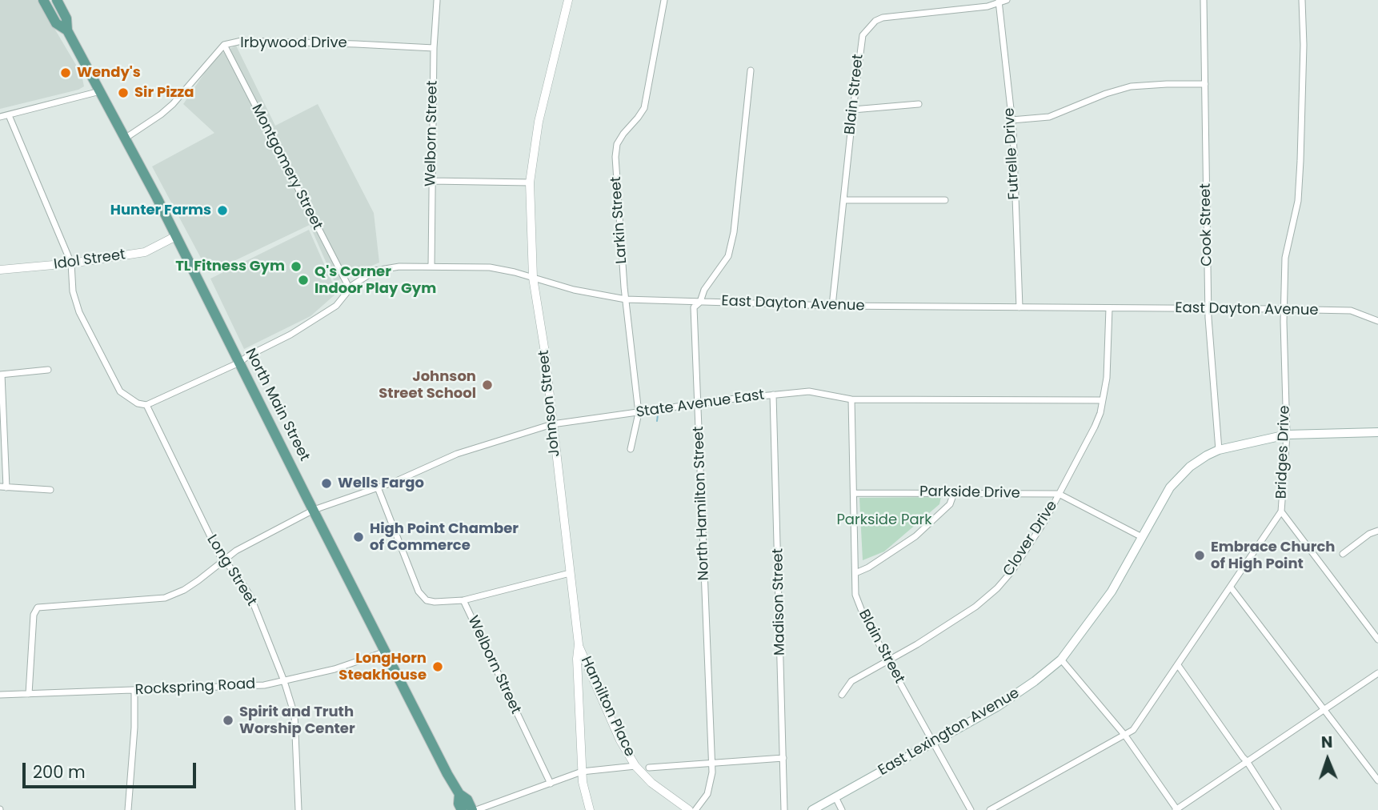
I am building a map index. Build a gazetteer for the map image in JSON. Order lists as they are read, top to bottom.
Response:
{
  "streets": {
    "main road": ["North Main Street", "East Lexington Avenue"],
    "street": [
      "Irbywood Drive",
      "Blain Street",
      "Welborn Street",
      "Futrelle Drive",
      "Montgomery Street",
      "Larkin Street",
      "Cook Street",
      "Idol Street",
      "East Dayton Avenue",
      "Johnson Street",
      "State Avenue East",
      "Bridges Drive",
      "Parkside Drive",
      "North Hamilton Street",
      "Clover Drive",
      "Long Street",
      "Madison Street",
      "Rockspring Road",
      "Hamilton Place"
    ]
  },
  "crossings": [
    ["Irbywood Drive", "Welborn Street"],
    ["Irbywood Drive", "Montgomery Street"],
    ["Irbywood Drive", "North Main Street"],
    ["Blain Street", "Futrelle Drive"],
    ["Blain Street", "East Dayton Avenue"],
    ["Blain Street", "State Avenue East"],
    ["Blain Street", "Parkside Drive"],
    ["Blain Street", "Clover Drive"],
    ["Blain Street", "East Lexington Avenue"],
    ["Welborn Street", "East Dayton Avenue"],
    ["Welborn Street", "State Avenue East"],
    ["Futrelle Drive", "East Dayton Avenue"],
    ["Montgomery Street", "East Dayton Avenue"],
    ["Larkin Street", "East Dayton Avenue"],
    ["Larkin Street", "State Avenue East"],
    ["Cook Street", "East Dayton Avenue"],
    ["Cook Street", "East Lexington Avenue"],
    ["Idol Street", "North Main Street"],
    ["East Dayton Avenue", "Johnson Street"],
    ["East Dayton Avenue", "North Main Street"],
    ["East Dayton Avenue", "Bridges Drive"],
    ["East Dayton Avenue", "North Hamilton Street"],
    ["East Dayton Avenue", "Clover Drive"],
    ["East Dayton Avenue", "Long Street"],
    ["Johnson Street", "State Avenue East"],
    ["Johnson Street", "Hamilton Place"],
    ["State Avenue East", "North Main Street"],
    ["State Avenue East", "North Hamilton Street"],
    ["State Avenue East", "Clover Drive"],
    ["State Avenue East", "Long Street"],
    ["State Avenue East", "Madison Street"],
    ["State Avenue East", "Rockspring Road"],
    ["North Main Street", "Rockspring Road"],
    ["Bridges Drive", "East Lexington Avenue"],
    ["Parkside Drive", "Clover Drive"],
    ["Parkside Drive", "East Lexington Avenue"],
    ["Long Street", "Rockspring Road"]
  ],
  "parks": ["Parkside Park"],
  "places": [
    "Wendy's",
    "Sir Pizza",
    "Hunter Farms",
    "TL Fitness Gym",
    "Q's Corner Indoor Play Gym",
    "Johnson Street School",
    "Wells Fargo",
    "High Point Chamber of Commerce",
    "Embrace Church of High Point",
    "LongHorn Steakhouse",
    "Spirit and Truth Worship Center"
  ],
  "scale_bar": "200 m",
  "north": "top"
}
